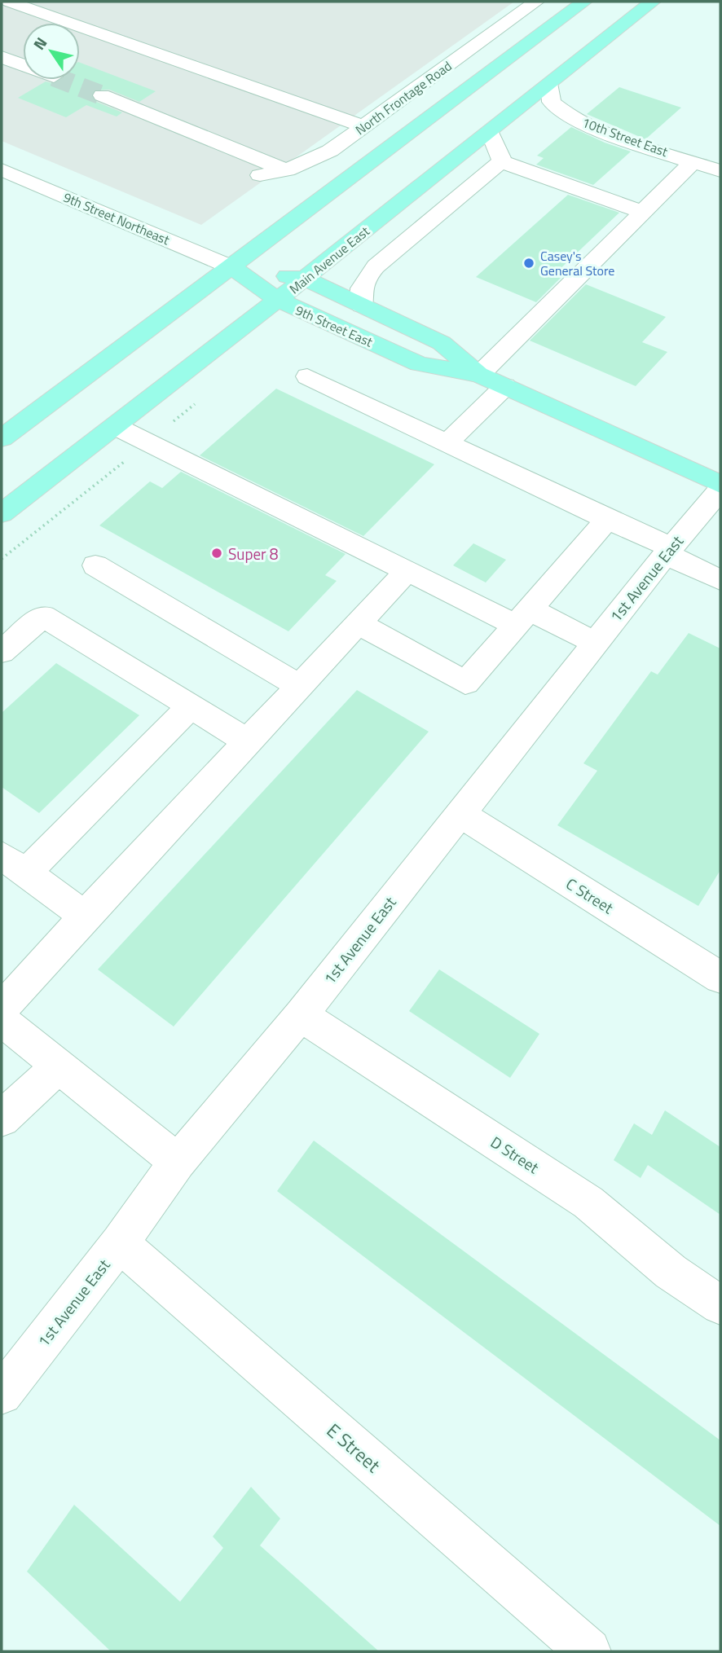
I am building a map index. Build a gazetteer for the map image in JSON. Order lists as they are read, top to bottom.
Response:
{
  "streets": {
    "main road": ["Main Avenue East", "9th Street East"],
    "street": [
      "North Frontage Road",
      "10th Street East",
      "9th Street Northeast",
      "1st Avenue East",
      "C Street",
      "D Street",
      "E Street"
    ]
  },
  "crossings": [
    ["10th Street East", "Main Avenue East"],
    ["9th Street Northeast", "9th Street East"],
    ["Main Avenue East", "9th Street East"],
    ["1st Avenue East", "C Street"],
    ["1st Avenue East", "D Street"],
    ["1st Avenue East", "E Street"]
  ],
  "places": ["Casey's General Store", "Super 8"],
  "north": "top left"
}
